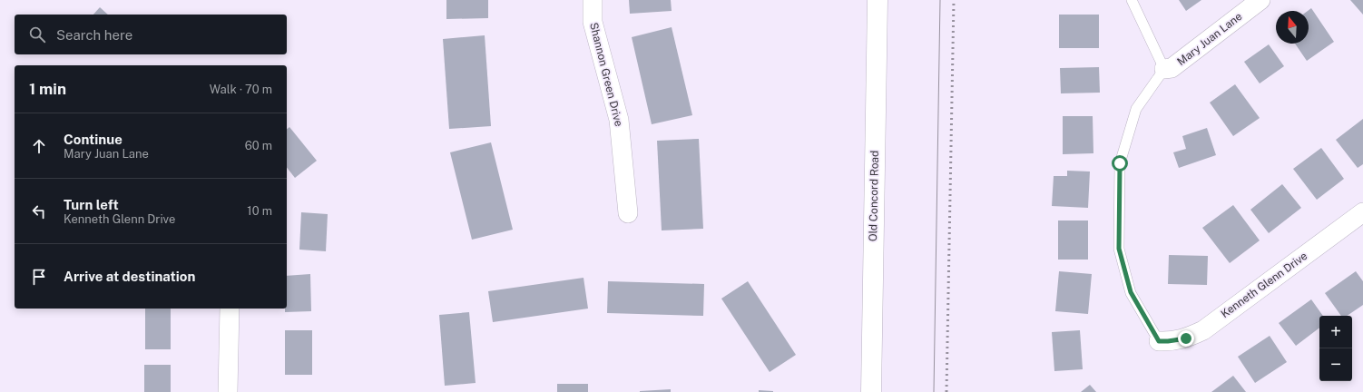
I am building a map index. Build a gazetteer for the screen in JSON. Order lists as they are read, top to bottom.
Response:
{
  "streets": {
    "street": [
      "Mary Juan Lane",
      "Shannon Green Drive",
      "Old Concord Road",
      "Kenneth Glenn Drive"
    ]
  },
  "crossings": [
    ["Mary Juan Lane", "Kenneth Glenn Drive"]
  ],
  "north": "top",
  "page": {
    "search": "Search here",
    "heading": ["1 min", "Walk · 70 m"],
    "list": [
      ["Continue", "Mary Juan Lane", "60 m"],
      ["Turn left", "Kenneth Glenn Drive", "10 m"],
      "Arrive at destination"
    ],
    "map_buttons": ["+", "−"]
  }
}
